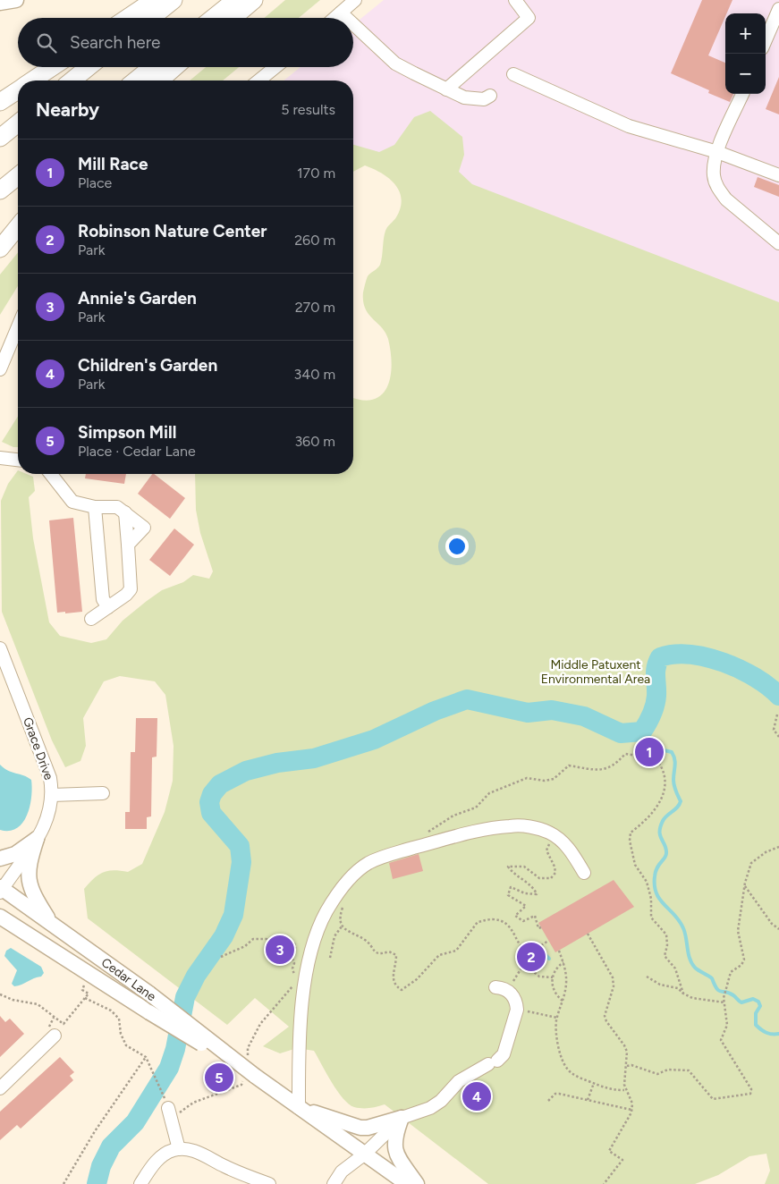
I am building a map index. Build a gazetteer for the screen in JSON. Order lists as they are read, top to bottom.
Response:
{
  "streets": {
    "main road": ["Cedar Lane"],
    "street": ["Grace Drive"]
  },
  "crossings": [
    ["Grace Drive", "Cedar Lane"]
  ],
  "parks": ["Middle Patuxent Environmental Area"],
  "page": {
    "map_buttons": ["+", "−"],
    "search": "Search here",
    "heading": ["Nearby", "5 results"],
    "list": [
      {
        "mark": "1",
        "name": "Mill Race",
        "note": "Place",
        "value": "170 m"
      },
      {
        "mark": "2",
        "name": "Robinson Nature Center",
        "note": "Park",
        "value": "260 m"
      },
      {
        "mark": "3",
        "name": "Annie's Garden",
        "note": "Park",
        "value": "270 m"
      },
      {
        "mark": "4",
        "name": "Children's Garden",
        "note": "Park",
        "value": "340 m"
      },
      {
        "mark": "5",
        "name": "Simpson Mill",
        "note": "Place · Cedar Lane",
        "value": "360 m"
      }
    ],
    "pins": [
      "1",
      "3",
      "2",
      "5",
      "4"
    ]
  }
}
